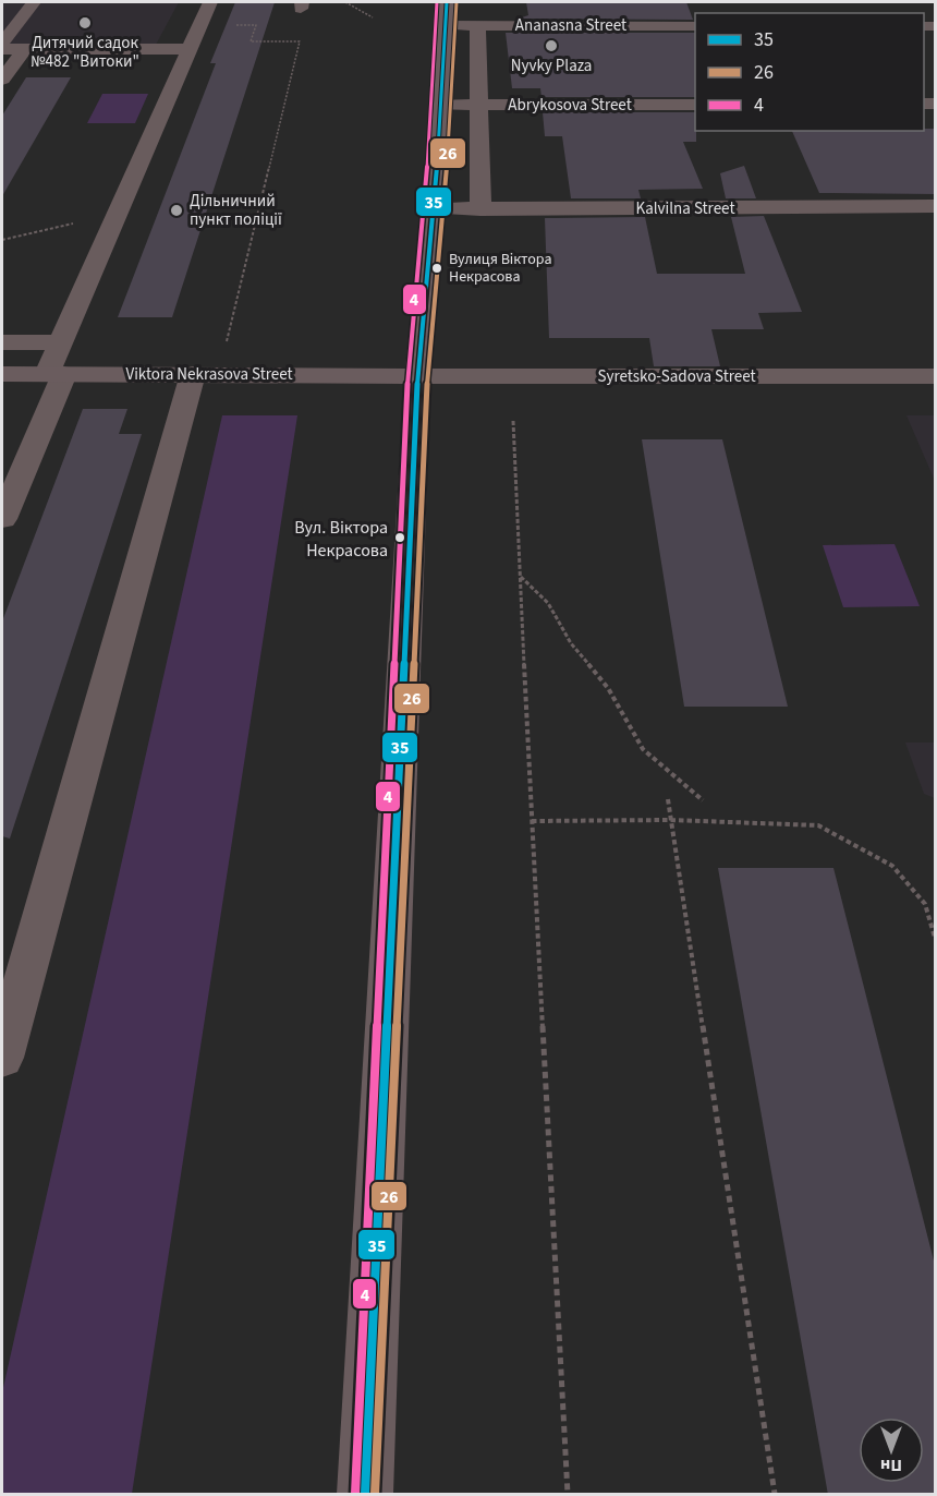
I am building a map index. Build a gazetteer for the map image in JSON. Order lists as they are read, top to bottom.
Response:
{
  "streets": {
    "main road": ["Viktora Nekrasova Street"],
    "street": [
      "Ananasna Street",
      "Abrykosova Street",
      "Kalvilna Street",
      "Syretsko-Sadova Street"
    ]
  },
  "crossings": [
    ["Viktora Nekrasova Street", "Syretsko-Sadova Street"]
  ],
  "places": [
    "Дитячий садок №482 \"Витоки\"",
    "Nyvky Plaza",
    "Дільничний пункт поліції",
    "Вулиця Віктора Некрасова",
    "Вул. Віктора Некрасова"
  ],
  "lines": ["transit line 35", "transit line 26", "transit line 4"],
  "legend": ["35", "26", "4"],
  "north": "bottom"
}
